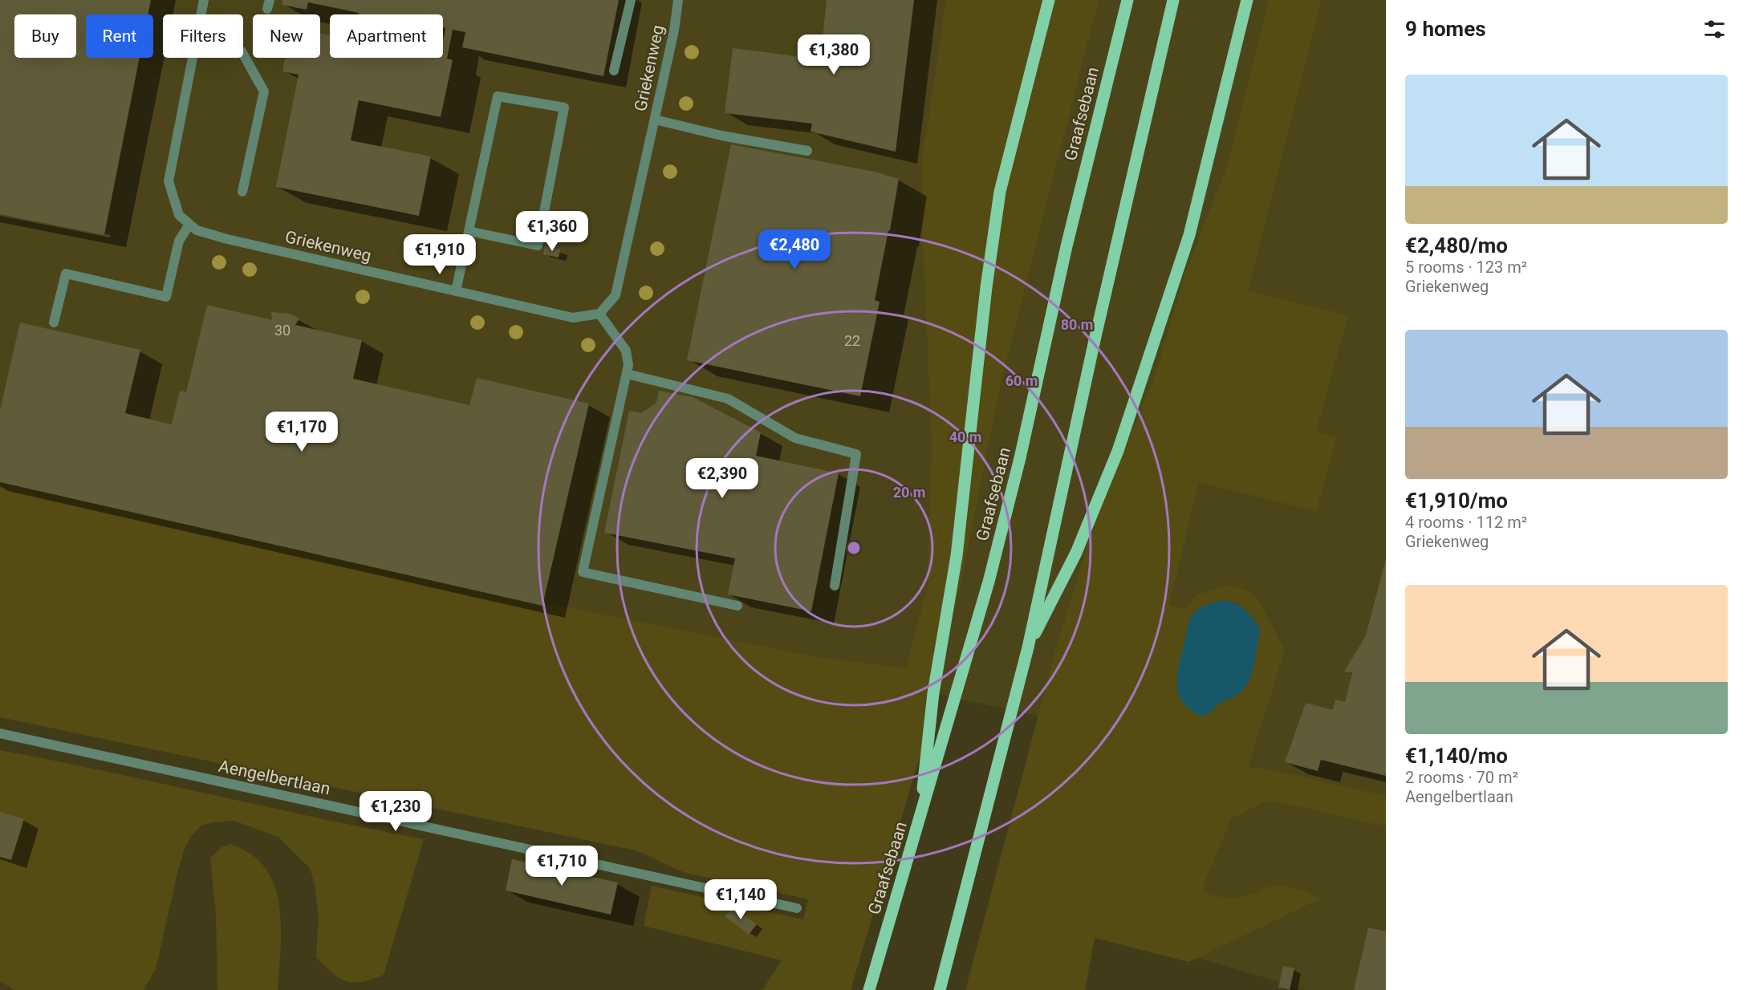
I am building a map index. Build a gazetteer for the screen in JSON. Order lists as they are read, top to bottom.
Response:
{
  "streets": {
    "main road": ["Graafsebaan"],
    "street": ["Griekenweg", "Aengelbertlaan"]
  },
  "house_numbers": ["30", "22"],
  "page": {
    "heading": "9 homes",
    "chip": [
      "Buy",
      "Rent",
      "Filters",
      "New",
      "Apartment"
    ],
    "price": [
      "€1,380",
      "€1,360",
      "€2,480",
      "€1,910",
      "€1,170",
      "€2,390",
      "€1,230",
      "€1,710",
      "€1,140"
    ],
    "list": [
      {
        "name": "€2,480/mo",
        "note": "5 rooms · 123 m² · Griekenweg"
      },
      {
        "name": "€1,910/mo",
        "note": "4 rooms · 112 m² · Griekenweg"
      },
      {
        "name": "€1,140/mo",
        "note": "2 rooms · 70 m² · Aengelbertlaan"
      }
    ]
  },
  "rings": [
    "80 m",
    "60 m",
    "40 m",
    "20 m"
  ]
}
